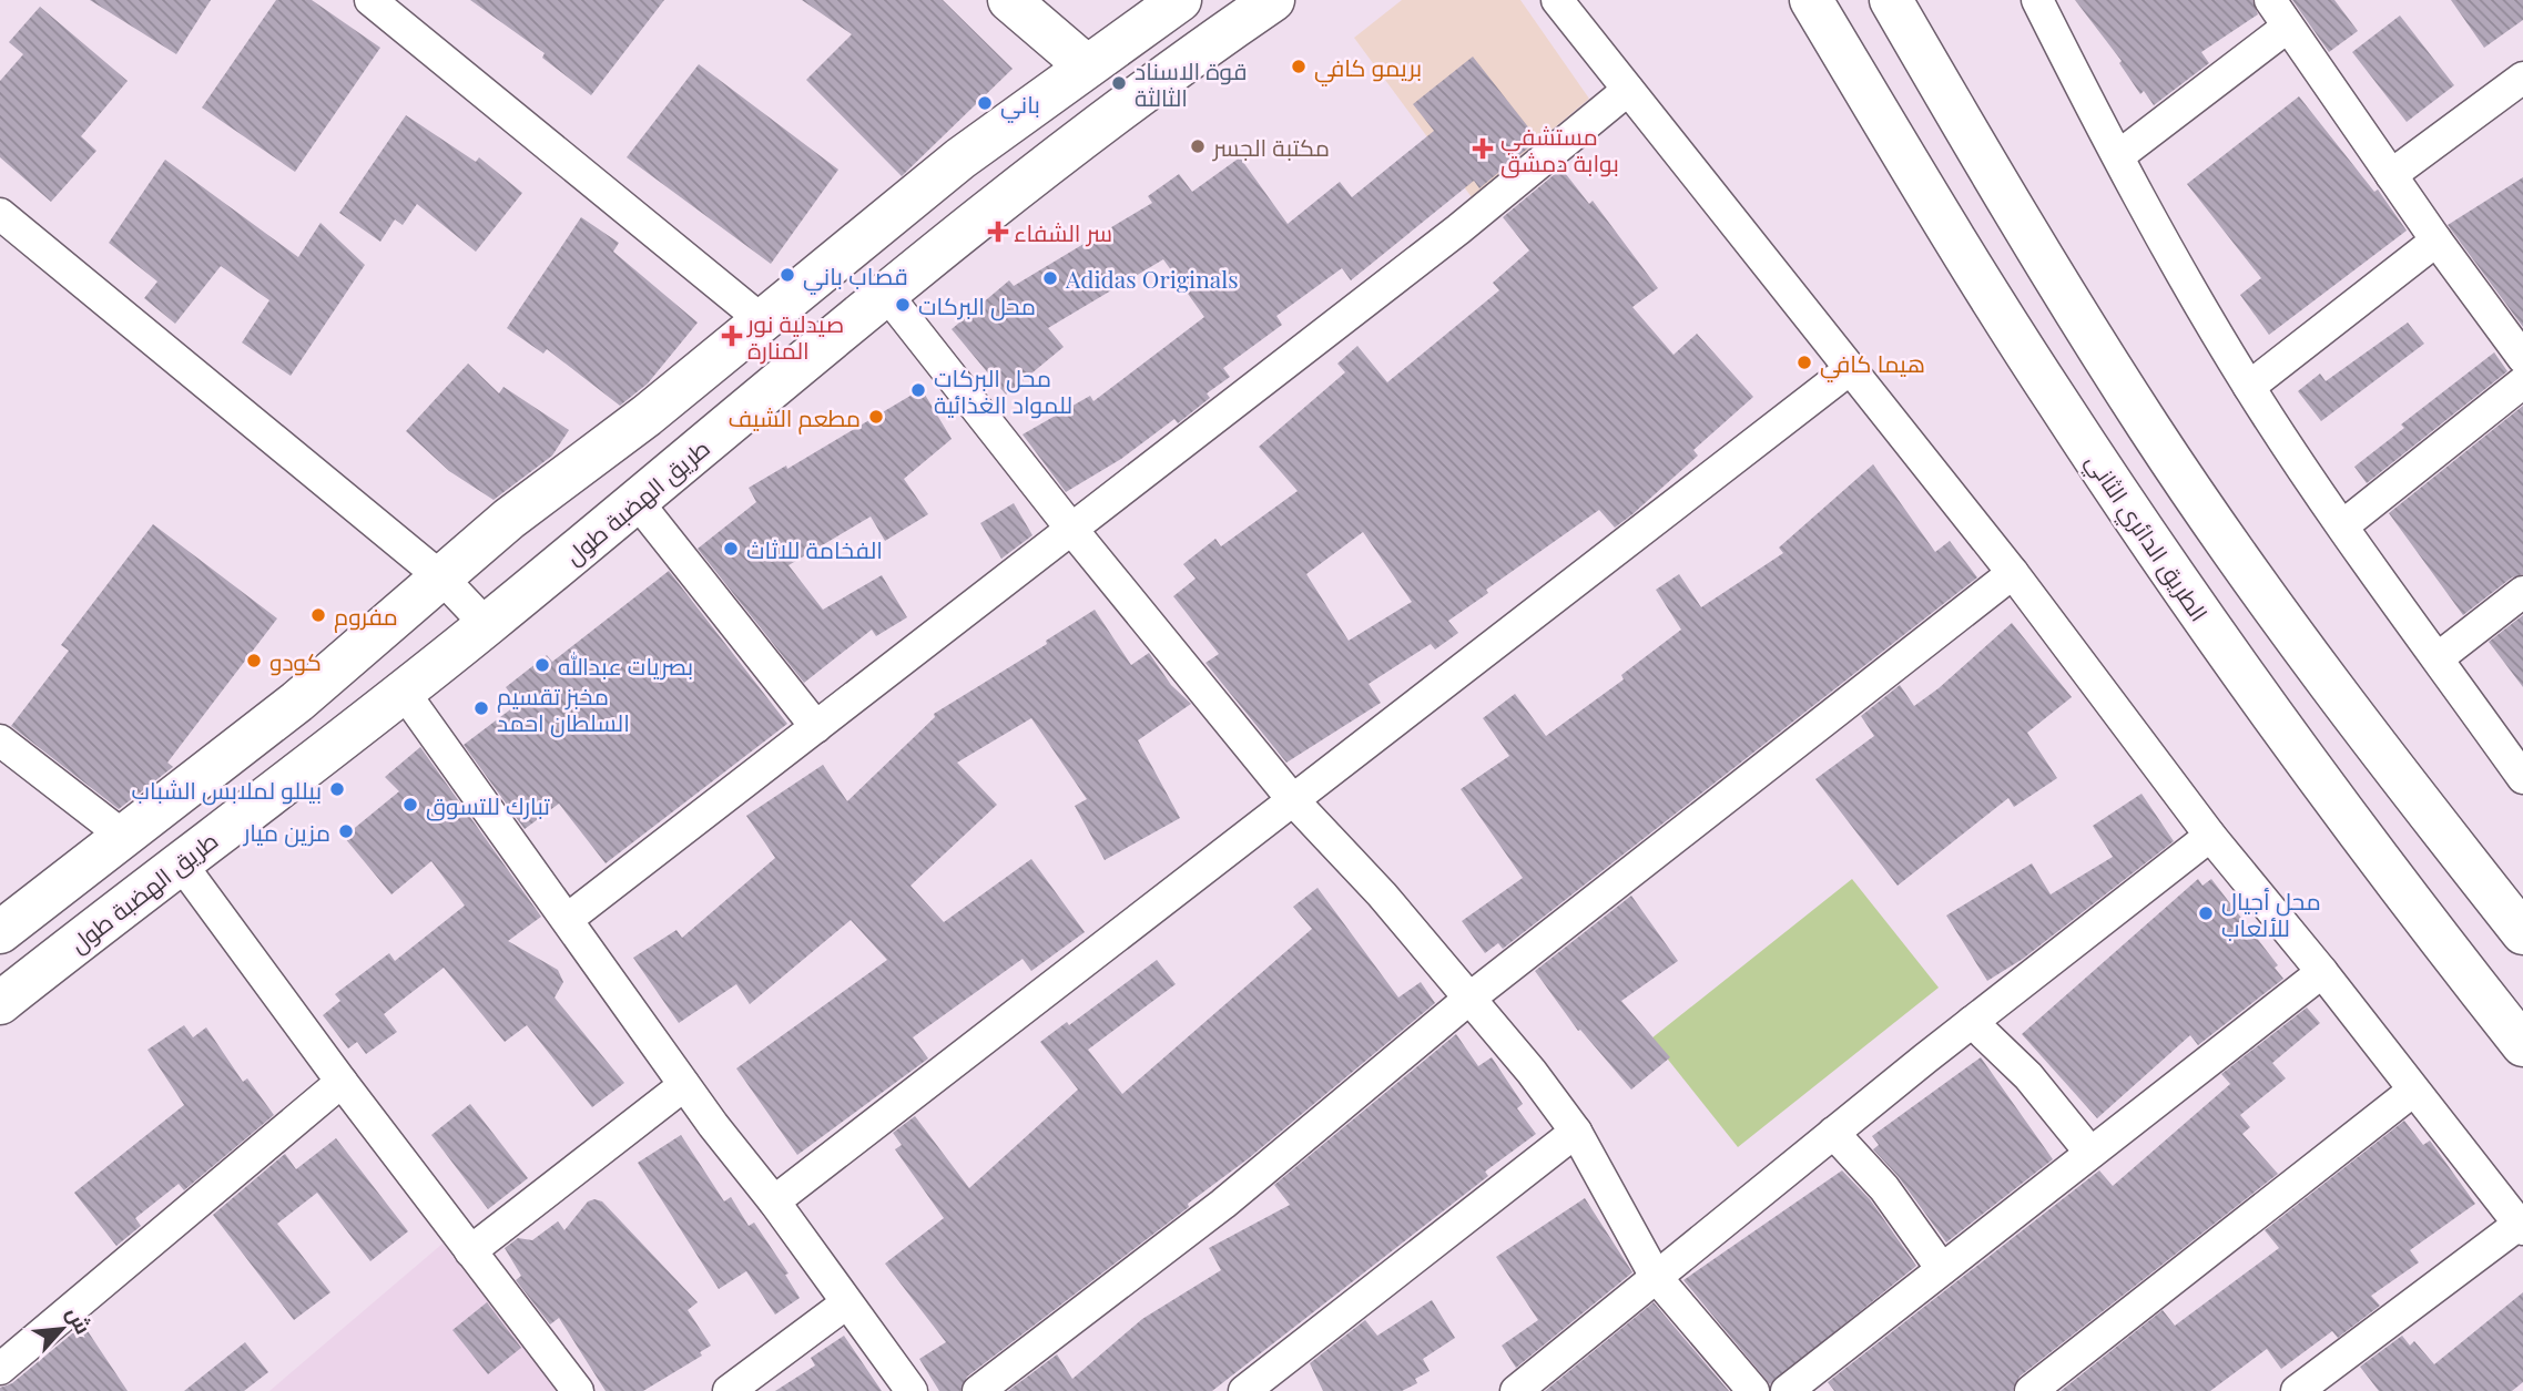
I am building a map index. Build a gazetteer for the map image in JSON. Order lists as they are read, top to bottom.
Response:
{
  "streets": {
    "main road": ["طريق الهضبة طول", "الطريق الدائري الثاني"]
  },
  "places": {
    "other": [
      "بريمو كافي",
      "قوة الاسناد الثالثة",
      "باني",
      "مكتبة الجسر",
      "قصاب باني",
      "Adidas Originals",
      "محل البركات",
      "هيما كافي",
      "محل البركات للمواد الغذائية",
      "مطعم الشيف",
      "الفخامة للاثاث",
      "مفروم",
      "كودو",
      "بصريات عبدالله",
      "مخبز تقسيم السلطان احمد",
      "بيللو لملابس الشباب",
      "تبارك للتسوق",
      "مزين ميار",
      "محل أجيال للألعاب"
    ],
    "health": ["مستشفي بوابة دمشق", "سر الشفاء", "صيدلية نور المنارة"]
  },
  "north": "top right"
}
